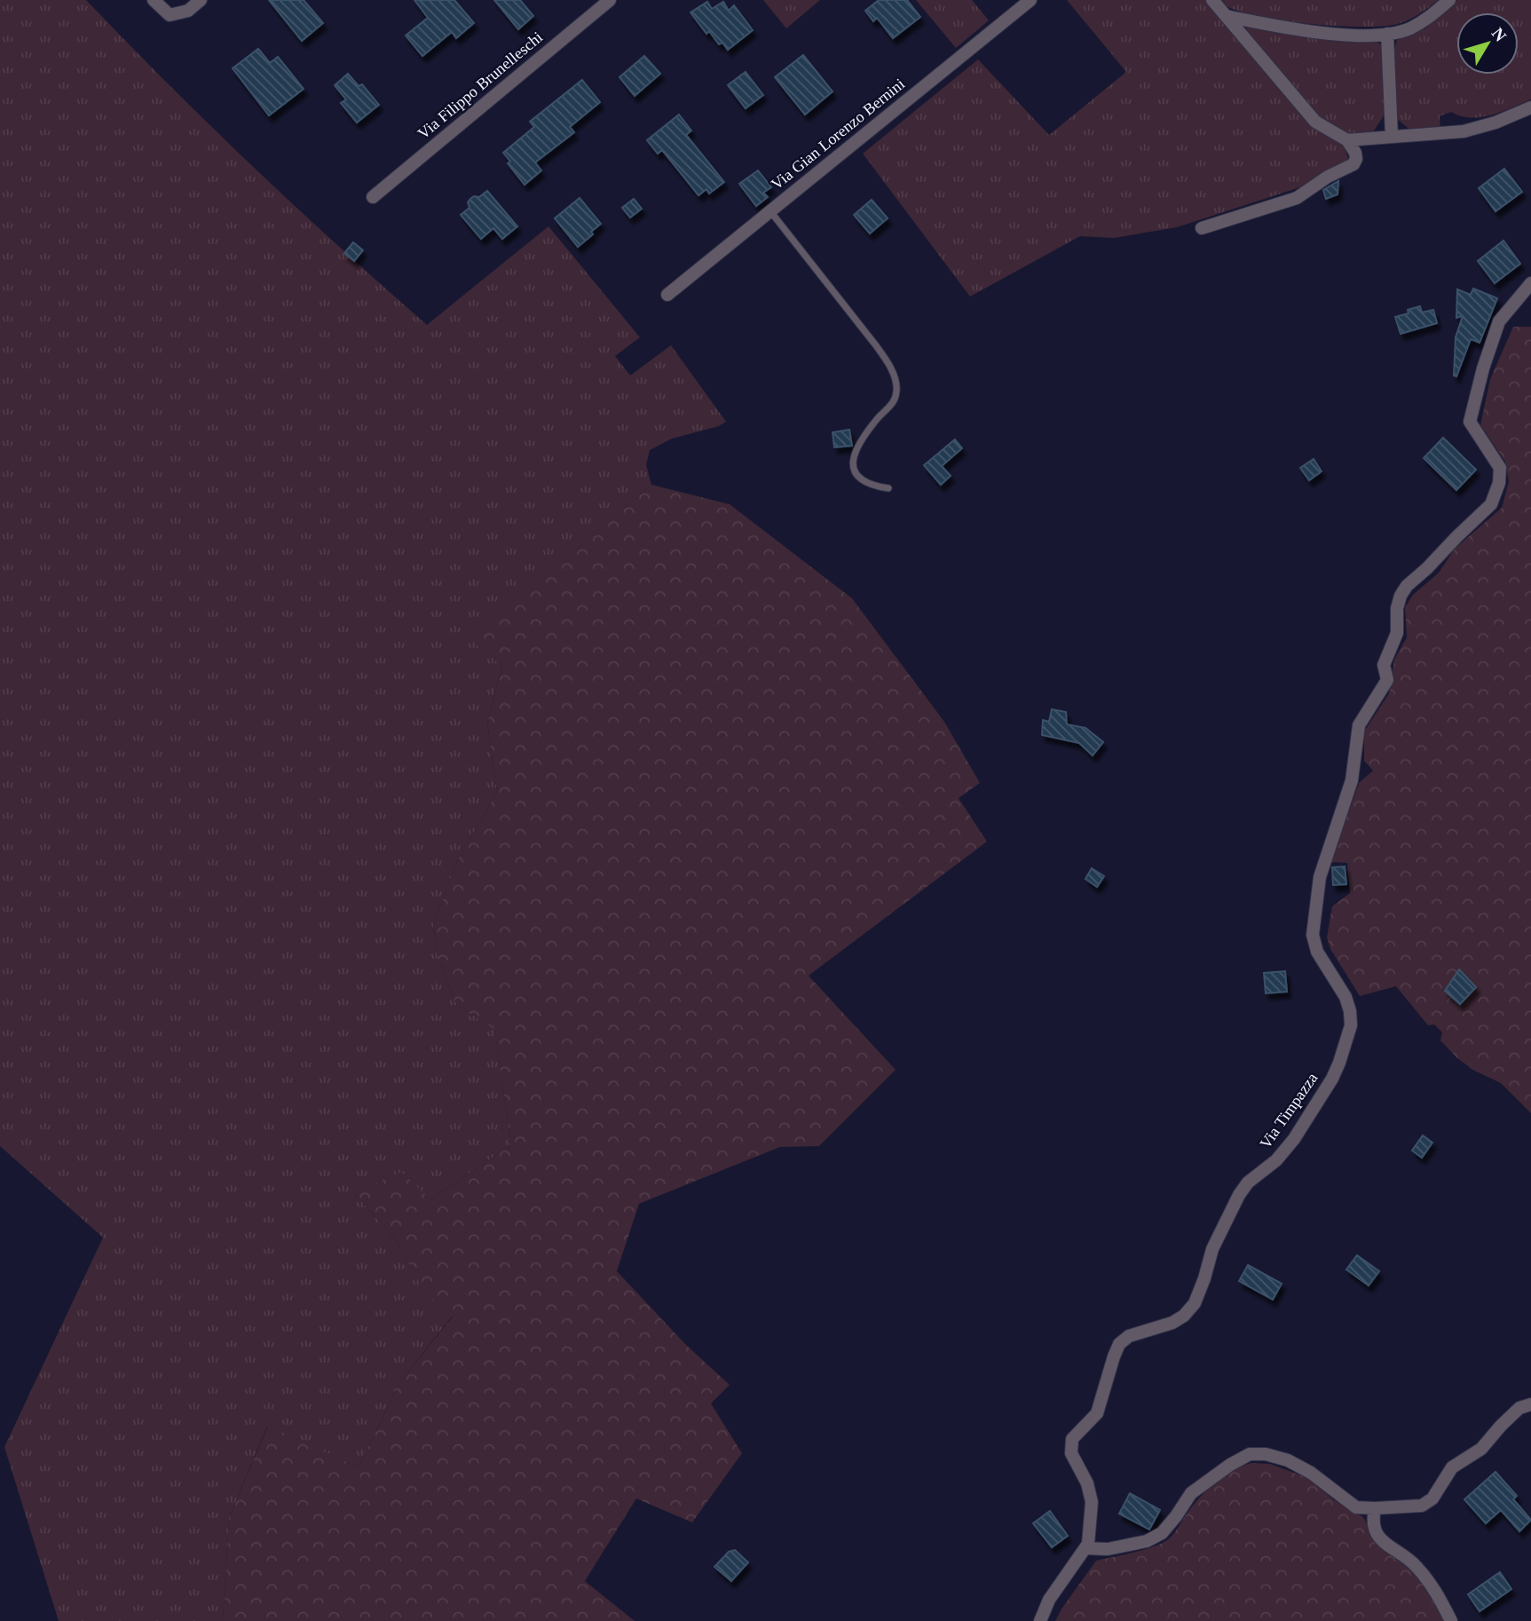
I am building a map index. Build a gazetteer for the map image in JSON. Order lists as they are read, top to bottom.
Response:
{
  "streets": {
    "street": ["Via Filippo Brunelleschi", "Via Gian Lorenzo Bernini", "Via Timpazza"]
  },
  "north": "top right"
}
